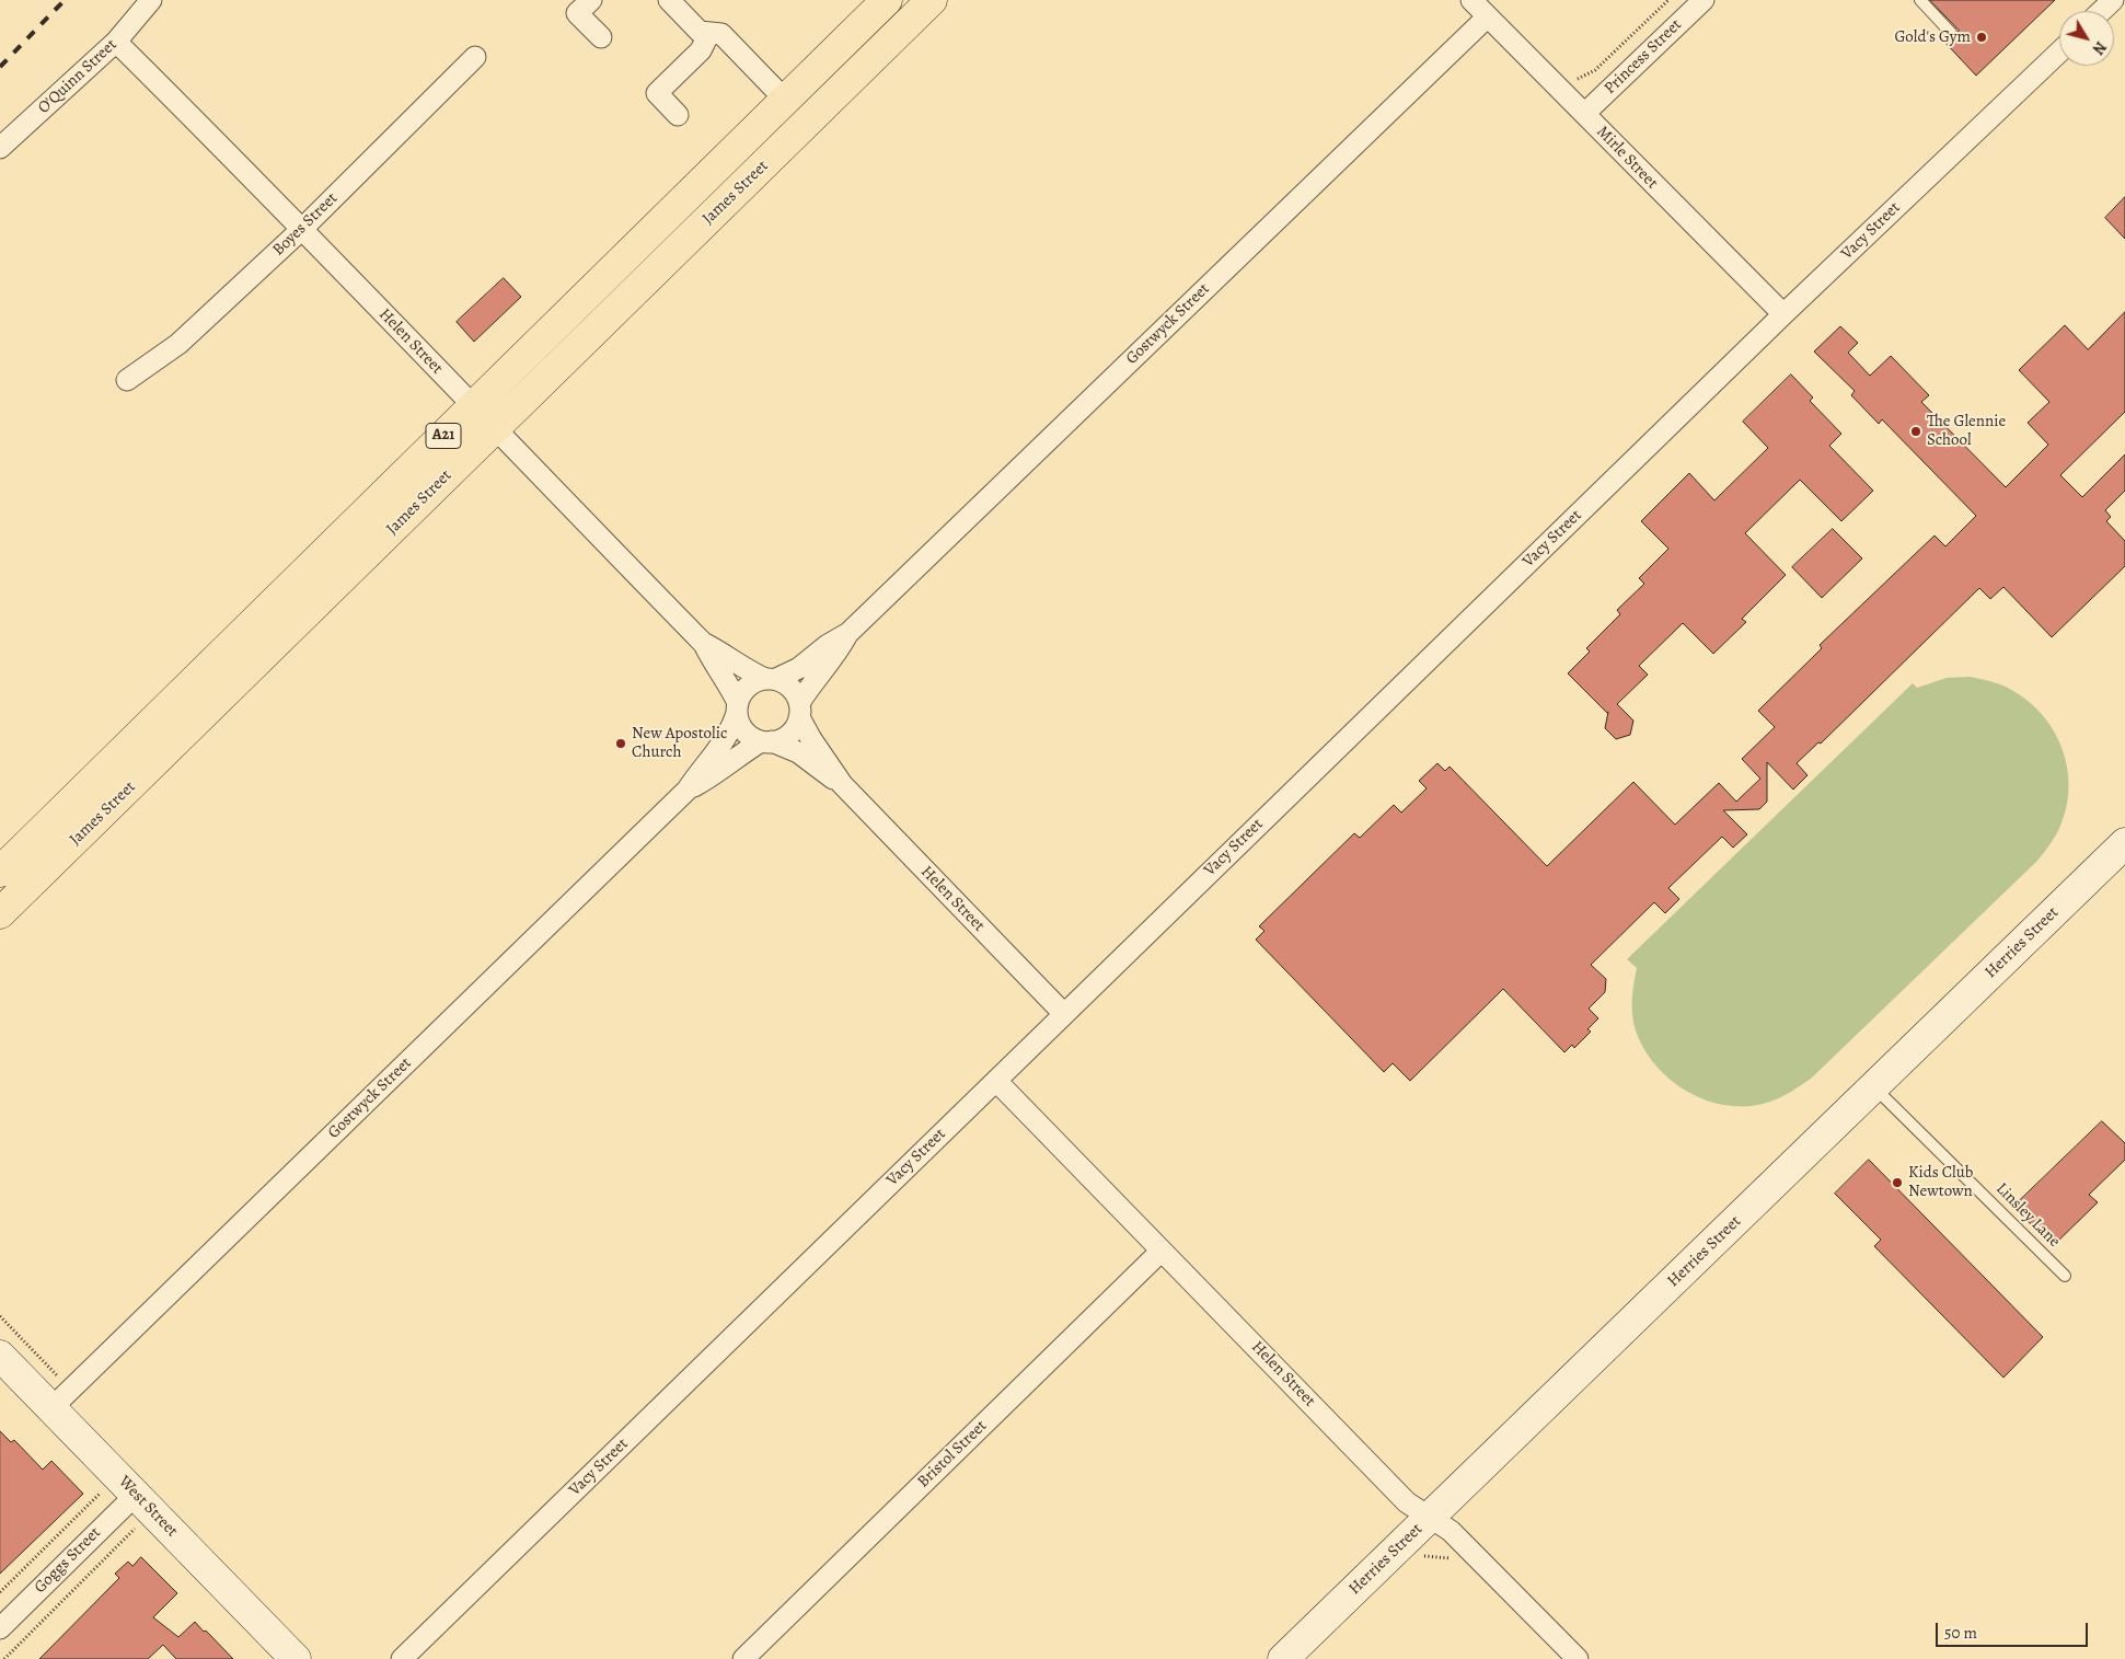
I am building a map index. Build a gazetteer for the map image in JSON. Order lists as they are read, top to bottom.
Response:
{
  "streets": {
    "highway": ["James Street", "A21"],
    "street": [
      "Princess Street",
      "O'Quinn Street",
      "Mirle Street",
      "Boyes Street",
      "Vacy Street",
      "Gostwyck Street",
      "Helen Street",
      "Herries Street",
      "Bristol Street",
      "West Street",
      "Goggs Street"
    ],
    "lane": ["Linsley Lane"]
  },
  "crossings": [
    ["Princess Street", "Mirle Street"],
    ["O'Quinn Street", "Helen Street"],
    ["Mirle Street", "Vacy Street"],
    ["Mirle Street", "Gostwyck Street"],
    ["James Street", "Helen Street"],
    ["Boyes Street", "Helen Street"],
    ["Vacy Street", "Helen Street"],
    ["Gostwyck Street", "Helen Street"],
    ["Gostwyck Street", "West Street"],
    ["Helen Street", "Herries Street"],
    ["Helen Street", "Bristol Street"],
    ["Herries Street", "Linsley Lane"],
    ["West Street", "Goggs Street"]
  ],
  "places": [
    "Gold's Gym",
    "The Glennie School",
    "New Apostolic Church",
    "Kids Club Newtown"
  ],
  "scale_bar": "50 m",
  "north": "bottom right"
}
